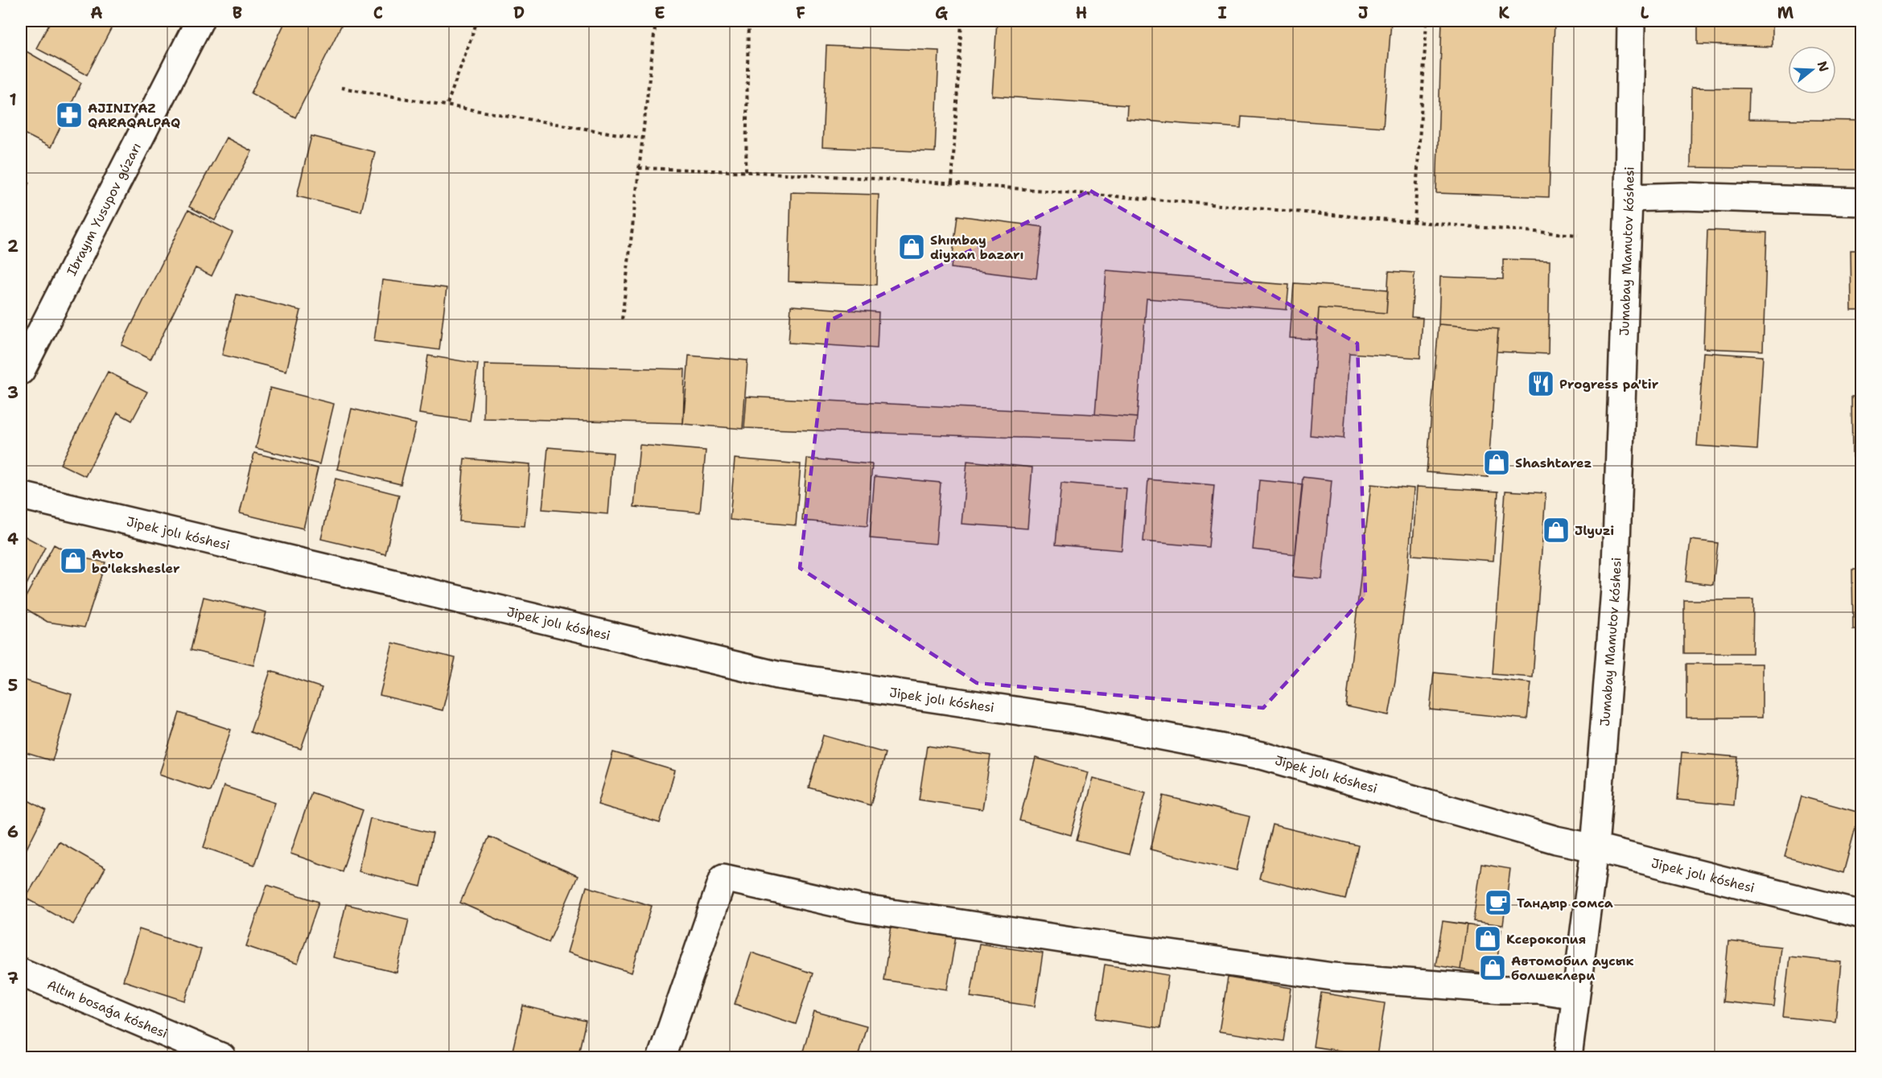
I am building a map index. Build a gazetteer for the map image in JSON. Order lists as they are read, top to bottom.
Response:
{
  "streets": {
    "street": [
      "Ibrayım Yusupov gúzarı",
      "Jumabay Mamutov kóshesi",
      "Jipek jolı kóshesi",
      "Altın bosaǵa kóshesi"
    ]
  },
  "crossings": [
    ["Jumabay Mamutov kóshesi", "Jipek jolı kóshesi"]
  ],
  "places": {
    "pharmacy": ["AJINIYAZ QARAQALPAQ"],
    "shop": [
      "Shımbay diyxan bazarı",
      "Shashtarez",
      "Jlyuzi",
      "Avto bo'lekshesler",
      "Ксерокопия",
      "Автомобил аусык болшеклери"
    ],
    "restaurant": ["Progress pa'tir"],
    "cafe": ["Тандыр сомса"]
  },
  "north": "right",
  "grid": {
    "columns": [
      "A",
      "B",
      "C",
      "D",
      "E",
      "F",
      "G",
      "H",
      "I",
      "J",
      "K",
      "L",
      "M"
    ],
    "rows": [
      "1",
      "2",
      "3",
      "4",
      "5",
      "6",
      "7"
    ]
  }
}
